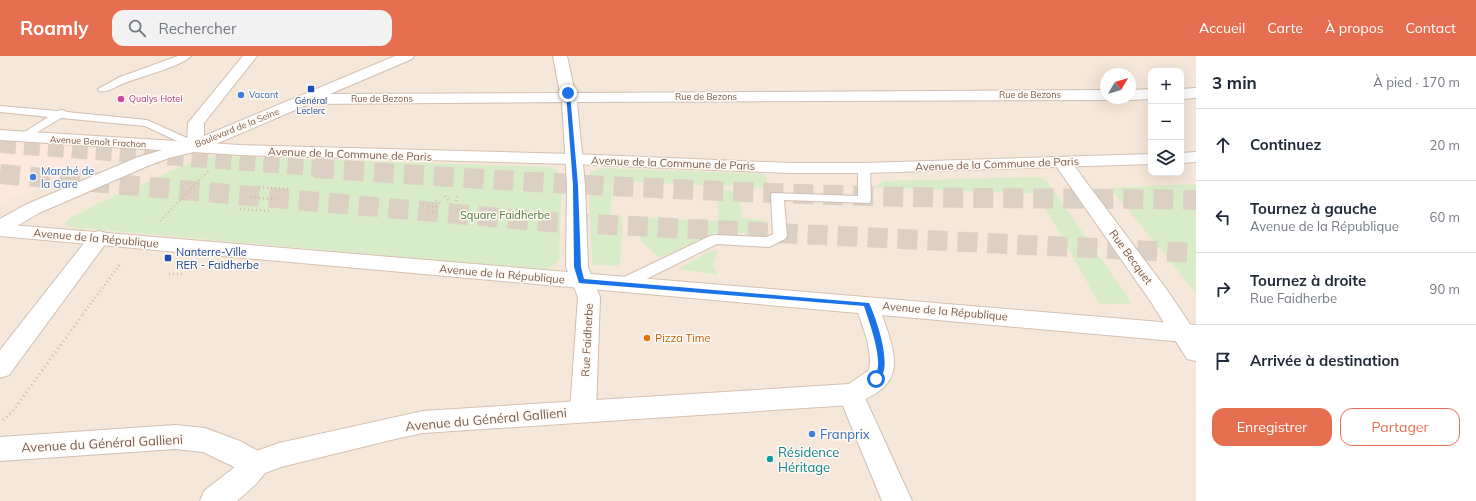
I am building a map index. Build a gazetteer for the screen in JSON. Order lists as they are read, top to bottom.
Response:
{
  "streets": {
    "street": [
      "Rue de Bezons",
      "Boulevard de la Seine",
      "Avenue Benoît Frachon",
      "Avenue de la Commune de Paris",
      "Avenue de la République",
      "Rue Becquet",
      "Rue Faidherbe",
      "Avenue du Général Gallieni"
    ]
  },
  "crossings": [
    ["Rue de Bezons", "Boulevard de la Seine"],
    ["Rue de Bezons", "Rue Faidherbe"],
    ["Boulevard de la Seine", "Avenue Benoît Frachon"],
    ["Boulevard de la Seine", "Avenue de la Commune de Paris"],
    ["Boulevard de la Seine", "Avenue de la République"],
    ["Avenue Benoît Frachon", "Avenue de la Commune de Paris"],
    ["Avenue de la Commune de Paris", "Rue Becquet"],
    ["Avenue de la Commune de Paris", "Rue Faidherbe"],
    ["Avenue de la République", "Rue Becquet"],
    ["Avenue de la République", "Rue Faidherbe"],
    ["Avenue de la République", "Avenue du Général Gallieni"],
    ["Rue Faidherbe", "Avenue du Général Gallieni"]
  ],
  "parks": ["Square Faidherbe"],
  "places": {
    "transit": ["Général Leclerc", "Nanterre-Ville RER - Faidherbe"],
    "other": [
      "Vacant",
      "Qualys Hotel",
      "Marché de la Gare",
      "Pizza Time",
      "Franprix",
      "Résidence Héritage"
    ]
  },
  "north": "top right",
  "page": {
    "header": "Roamly",
    "search": "Rechercher",
    "nav": [
      "Accueil",
      "Carte",
      "À propos",
      "Contact"
    ],
    "heading": ["3 min", "À pied · 170 m"],
    "map_buttons": ["+", "−"],
    "list": [
      ["Continuez", "20 m"],
      ["Tournez à gauche", "Avenue de la République", "60 m"],
      ["Tournez à droite", "Rue Faidherbe", "90 m"],
      "Arrivée à destination"
    ],
    "buttons": ["Enregistrer", "Partager"]
  }
}
